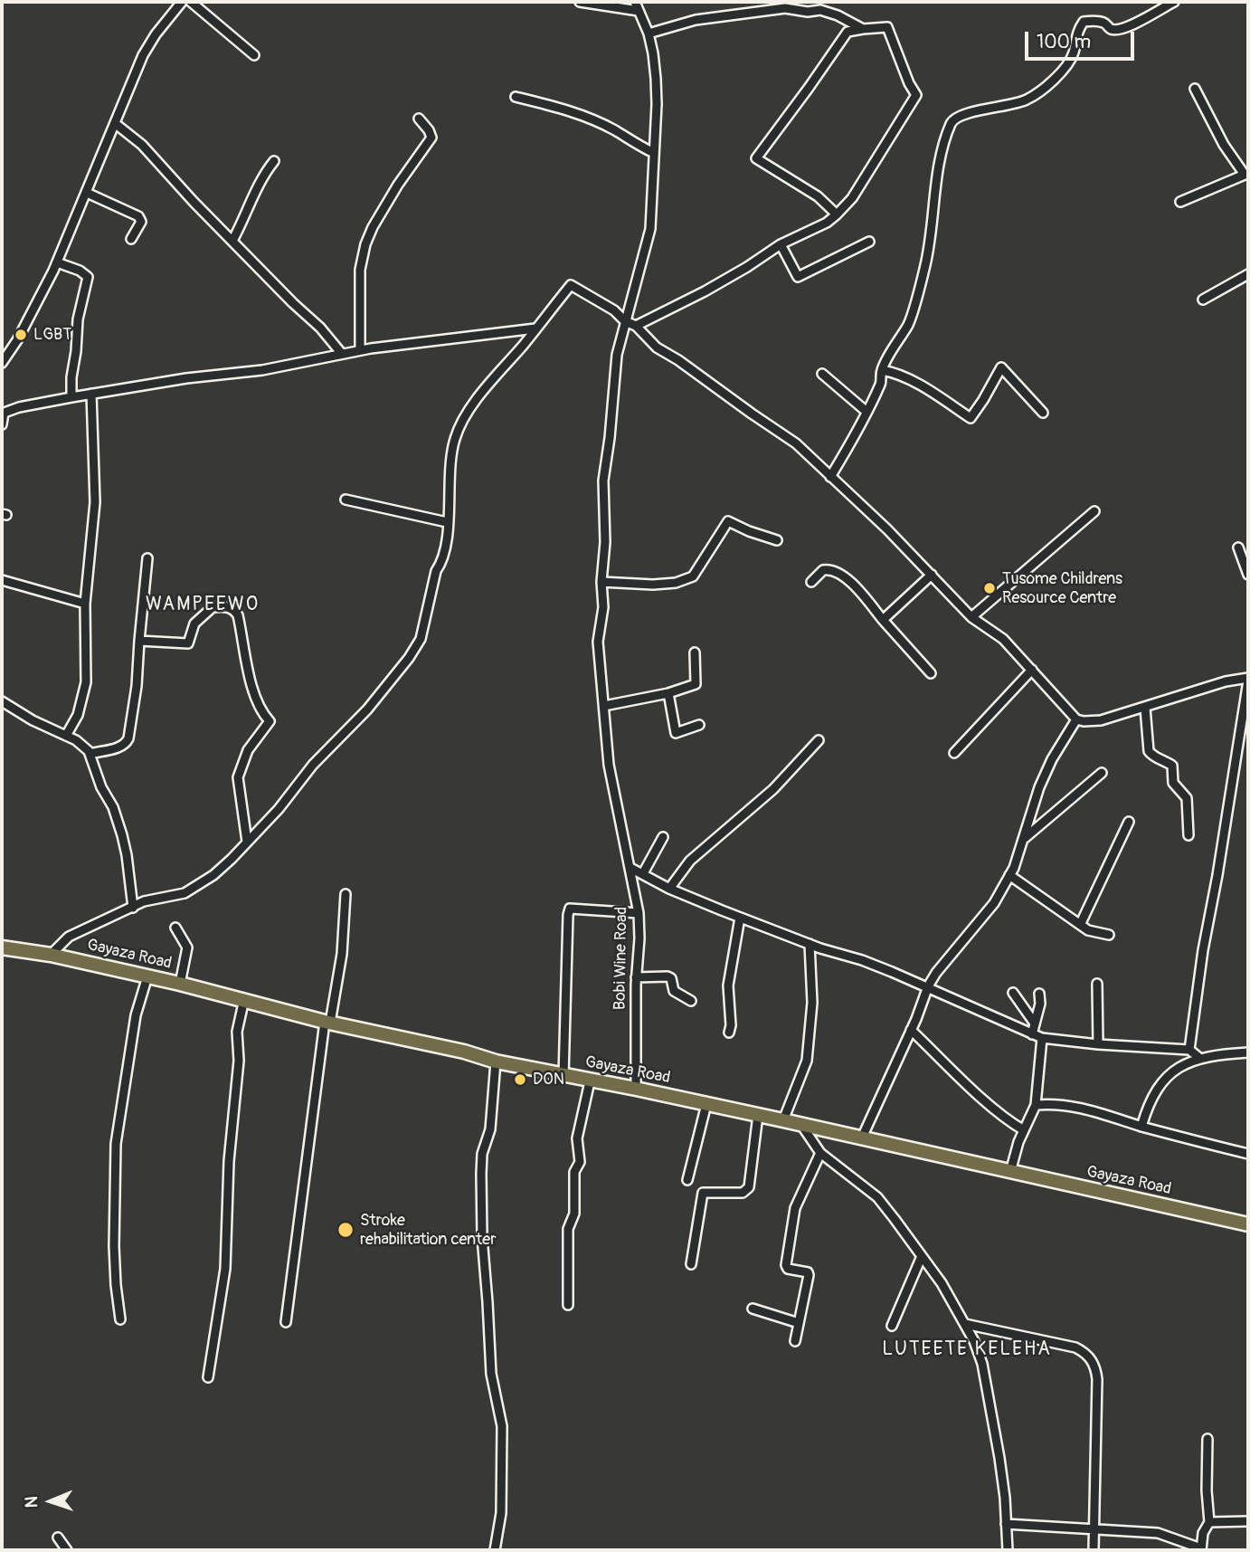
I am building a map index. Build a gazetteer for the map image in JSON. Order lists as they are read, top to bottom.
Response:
{
  "streets": {
    "main road": ["Gayaza Road"],
    "street": ["Bobi Wine Road"]
  },
  "crossings": [
    ["Gayaza Road", "Bobi Wine Road"]
  ],
  "districts": ["WAMPEEWO", "LUTEETE KELEHA"],
  "places": [
    "LGBT",
    "Tusome Childrens Resource Centre",
    "DON",
    "Stroke rehabilitation center"
  ],
  "scale_bar": "100 m",
  "north": "left"
}
